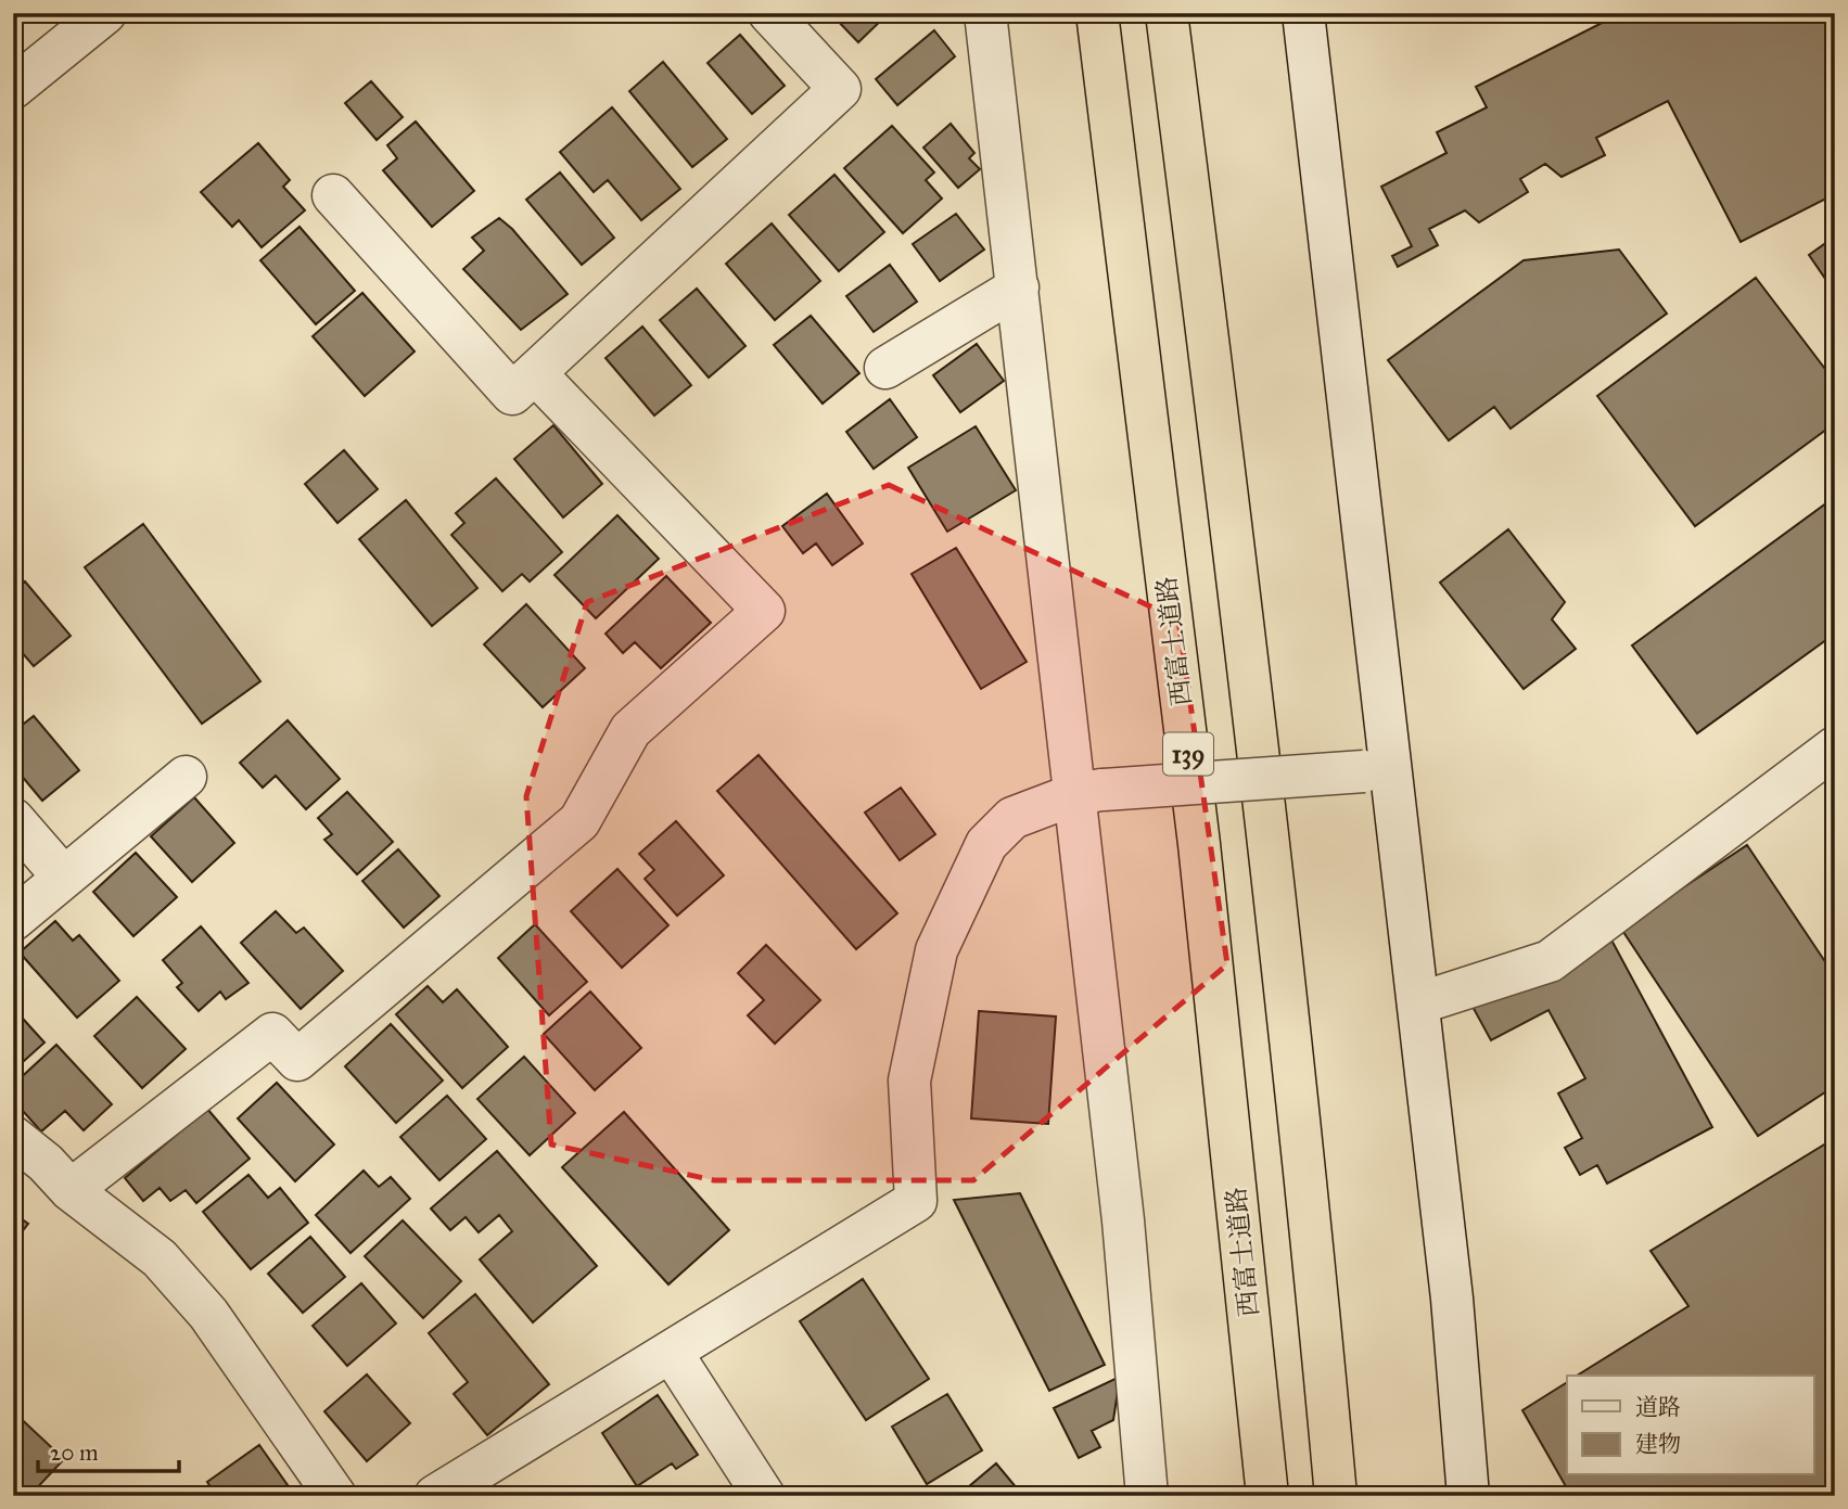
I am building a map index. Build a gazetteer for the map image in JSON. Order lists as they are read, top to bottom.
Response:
{
  "streets": {
    "highway": ["西富士道路", "139"]
  },
  "legend": ["道路", "建物"],
  "scale_bar": "20 m"
}
